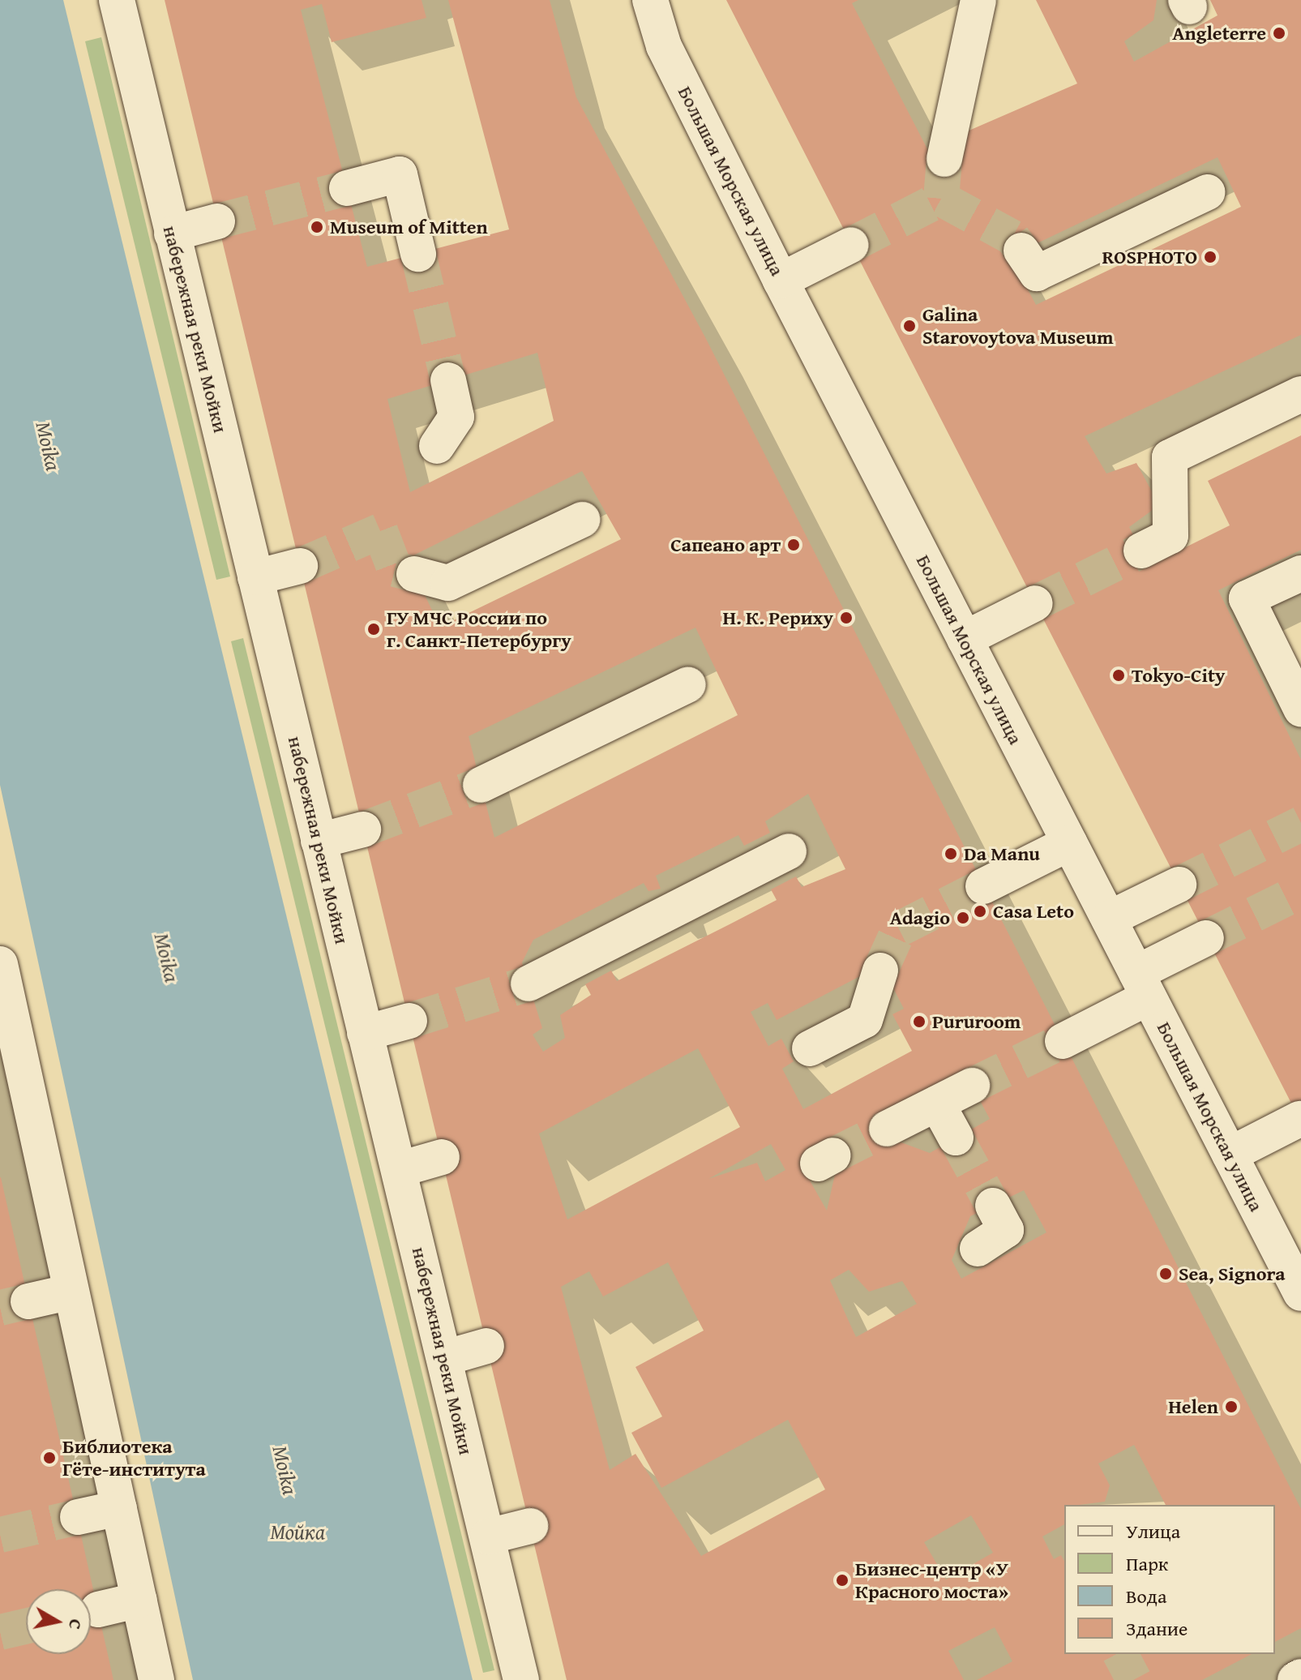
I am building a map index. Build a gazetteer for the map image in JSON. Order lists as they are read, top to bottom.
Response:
{
  "streets": {
    "street": ["Большая Морская улица", "набережная реки Мойки"]
  },
  "water": ["Moika", "Мойка"],
  "places": [
    "Angleterre",
    "Museum of Mitten",
    "ROSPHOTO",
    "Galina Starovoytova Museum",
    "Сапеано арт",
    "Н. К. Рериху",
    "ГУ МЧС России по г. Санкт-Петербургу",
    "Tokyo-City",
    "Da Manu",
    "Casa Leto",
    "Adagio",
    "Pururoom",
    "Sea, Signora",
    "Helen",
    "Библиотека Гёте-института",
    "Бизнес-центр «У Красного моста»"
  ],
  "legend": [
    "Улица",
    "Парк",
    "Вода",
    "Здание"
  ],
  "north": "right"
}
